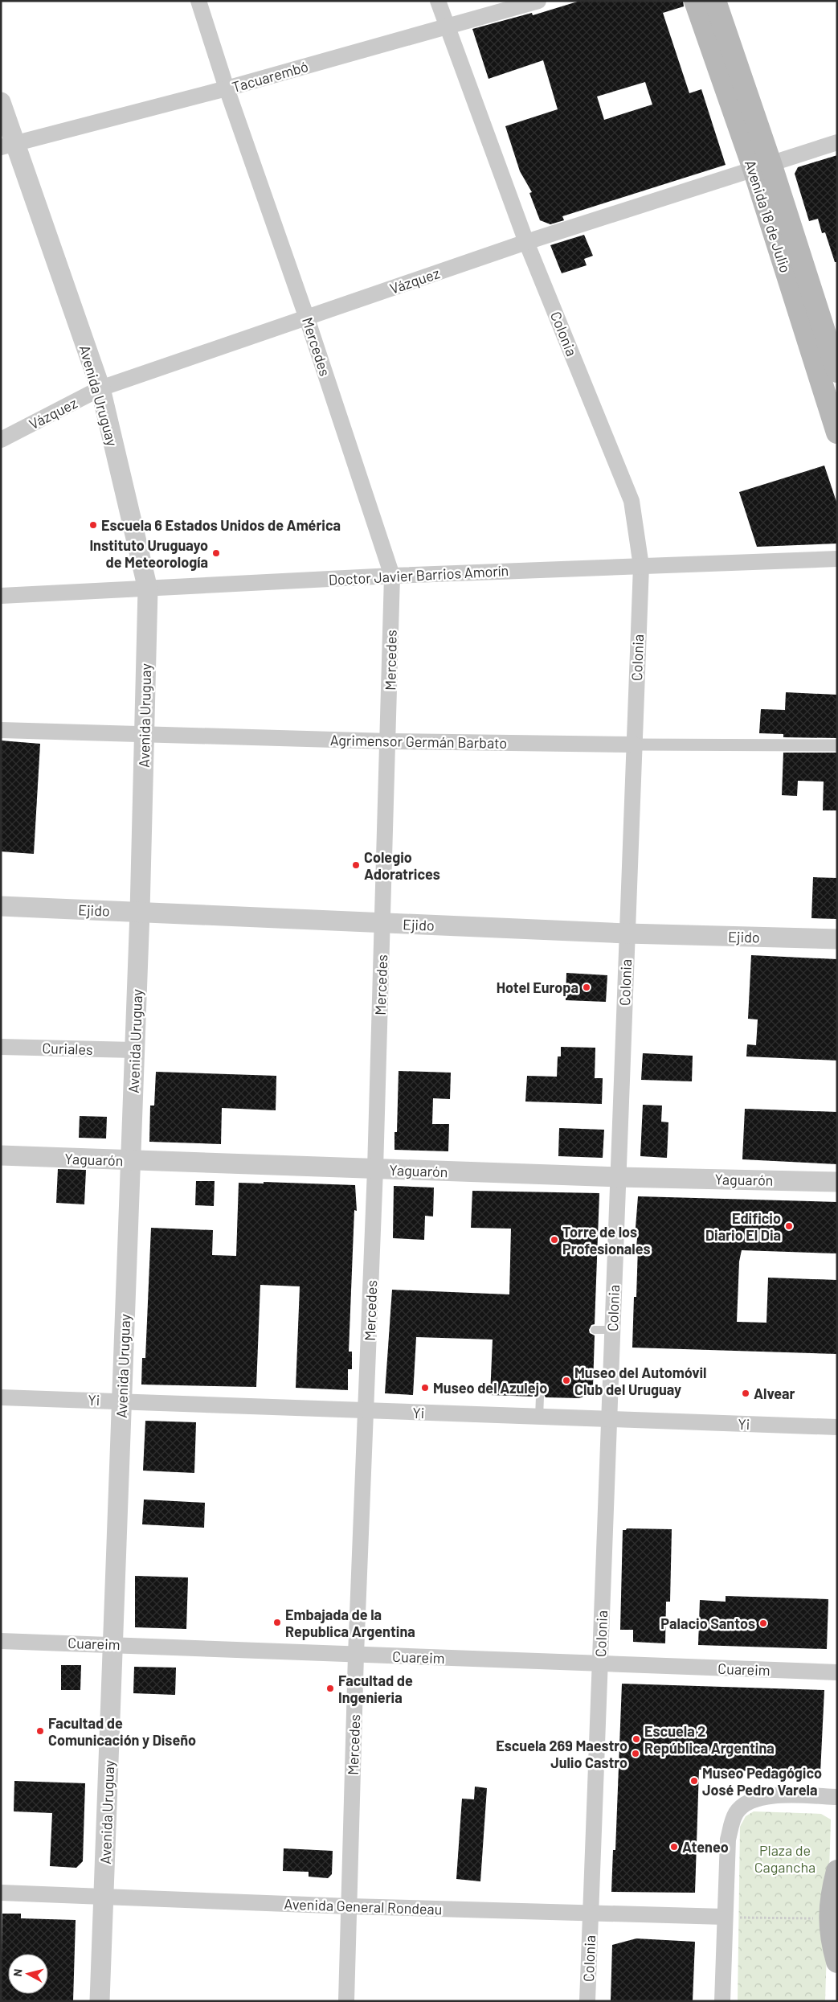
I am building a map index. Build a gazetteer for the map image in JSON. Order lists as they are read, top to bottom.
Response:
{
  "streets": {
    "main road": ["Avenida 18 de Julio"],
    "street": [
      "Tacuarembó",
      "Vázquez",
      "Colonia",
      "Mercedes",
      "Avenida Uruguay",
      "Doctor Javier Barrios Amorín",
      "Agrimensor Germán Barbato",
      "Ejido",
      "Curiales",
      "Yaguarón",
      "Yi",
      "Cuareim",
      "Avenida General Rondeau"
    ]
  },
  "crossings": [
    ["Tacuarembó", "Colonia"],
    ["Tacuarembó", "Mercedes"],
    ["Tacuarembó", "Avenida Uruguay"],
    ["Avenida 18 de Julio", "Vázquez"],
    ["Vázquez", "Colonia"],
    ["Vázquez", "Mercedes"],
    ["Vázquez", "Avenida Uruguay"],
    ["Colonia", "Doctor Javier Barrios Amorín"],
    ["Colonia", "Agrimensor Germán Barbato"],
    ["Colonia", "Ejido"],
    ["Colonia", "Yaguarón"],
    ["Colonia", "Yi"],
    ["Colonia", "Cuareim"],
    ["Colonia", "Avenida General Rondeau"],
    ["Mercedes", "Doctor Javier Barrios Amorín"],
    ["Mercedes", "Agrimensor Germán Barbato"],
    ["Mercedes", "Ejido"],
    ["Mercedes", "Yaguarón"],
    ["Mercedes", "Yi"],
    ["Mercedes", "Cuareim"],
    ["Mercedes", "Avenida General Rondeau"],
    ["Avenida Uruguay", "Doctor Javier Barrios Amorín"],
    ["Avenida Uruguay", "Agrimensor Germán Barbato"],
    ["Avenida Uruguay", "Ejido"],
    ["Avenida Uruguay", "Curiales"],
    ["Avenida Uruguay", "Yaguarón"],
    ["Avenida Uruguay", "Yi"],
    ["Avenida Uruguay", "Cuareim"],
    ["Avenida Uruguay", "Avenida General Rondeau"]
  ],
  "parks": ["Plaza de Cagancha"],
  "places": [
    "Escuela 6 Estados Unidos de América",
    "Instituto Uruguayo de Meteorología",
    "Colegio Adoratrices",
    "Hotel Europa",
    "Edificio Diario El Dia",
    "Torre de los Profesionales",
    "Museo del Automóvil Club del Uruguay",
    "Museo del Azulejo",
    "Alvear",
    "Embajada de la Republica Argentina",
    "Palacio Santos",
    "Facultad de Ingenieria",
    "Facultad de Comunicación y Diseño",
    "Escuela 2 República Argentina",
    "Escuela 269 Maestro Julio Castro",
    "Museo Pedagógico José Pedro Varela",
    "Ateneo"
  ],
  "north": "left"
}
